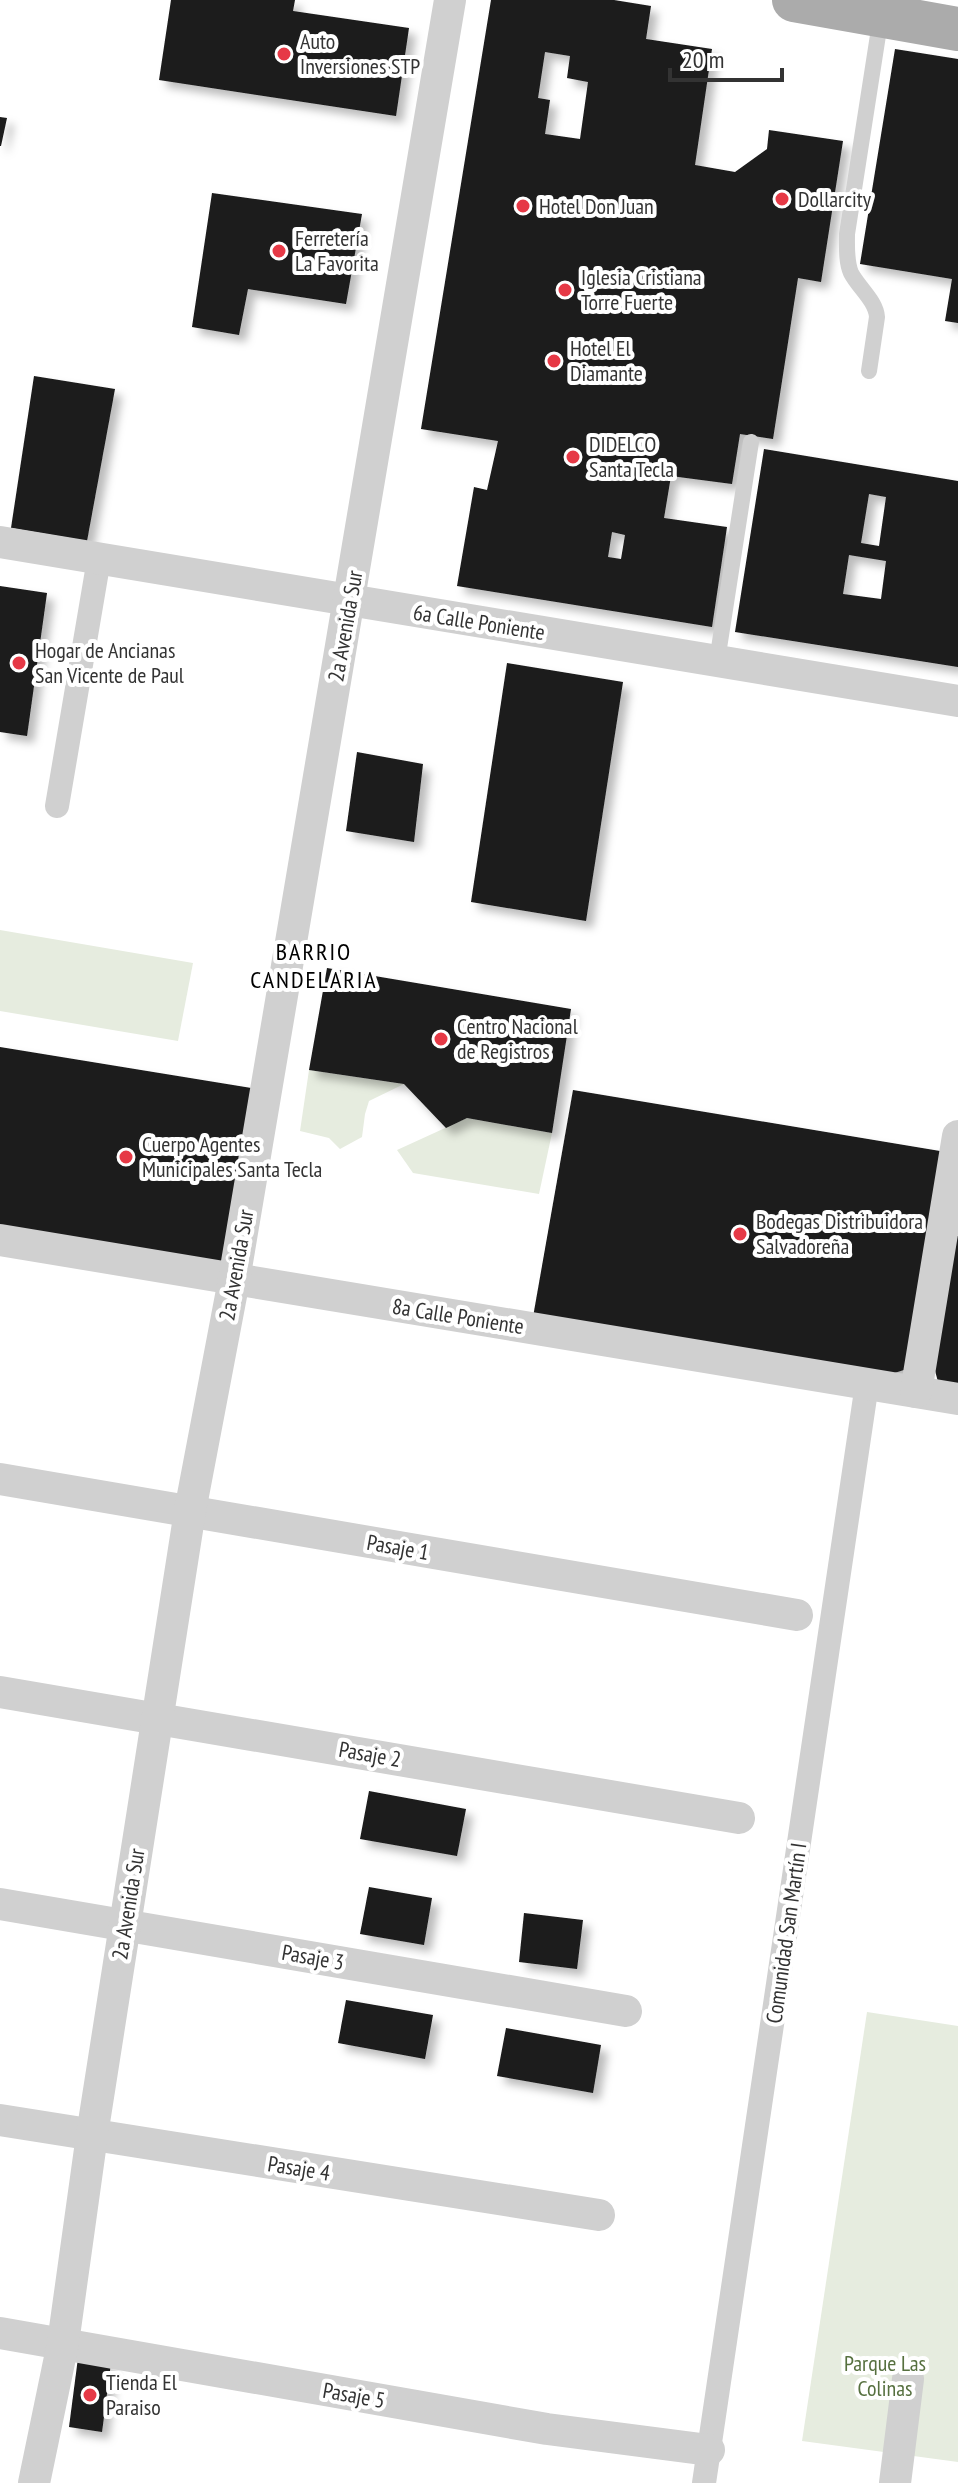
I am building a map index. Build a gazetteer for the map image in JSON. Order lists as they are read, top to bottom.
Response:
{
  "streets": {
    "street": [
      "6a Calle Poniente",
      "2a Avenida Sur",
      "8a Calle Poniente",
      "Pasaje 1",
      "Pasaje 2",
      "Comunidad San Martín I",
      "Pasaje 3",
      "Pasaje 4",
      "Pasaje 5"
    ]
  },
  "crossings": [
    ["6a Calle Poniente", "2a Avenida Sur"],
    ["2a Avenida Sur", "8a Calle Poniente"],
    ["2a Avenida Sur", "Pasaje 1"],
    ["2a Avenida Sur", "Pasaje 2"],
    ["2a Avenida Sur", "Pasaje 3"],
    ["2a Avenida Sur", "Pasaje 4"],
    ["2a Avenida Sur", "Pasaje 5"],
    ["8a Calle Poniente", "Comunidad San Martín I"],
    ["Comunidad San Martín I", "Pasaje 5"]
  ],
  "districts": ["BARRIO CANDELARIA"],
  "parks": ["Parque Las Colinas"],
  "places": [
    "Auto Inversiones STP",
    "Dollarcity",
    "Hotel Don Juan",
    "Ferretería La Favorita",
    "Iglesia Cristiana Torre Fuerte",
    "Hotel El Diamante",
    "DIDELCO Santa Tecla",
    "Hogar de Ancianas San Vicente de Paul",
    "Centro Nacional de Registros",
    "Cuerpo Agentes Municipales Santa Tecla",
    "Bodegas Distribuidora Salvadoreña",
    "Tienda El Paraiso"
  ],
  "scale_bar": "20 m"
}
